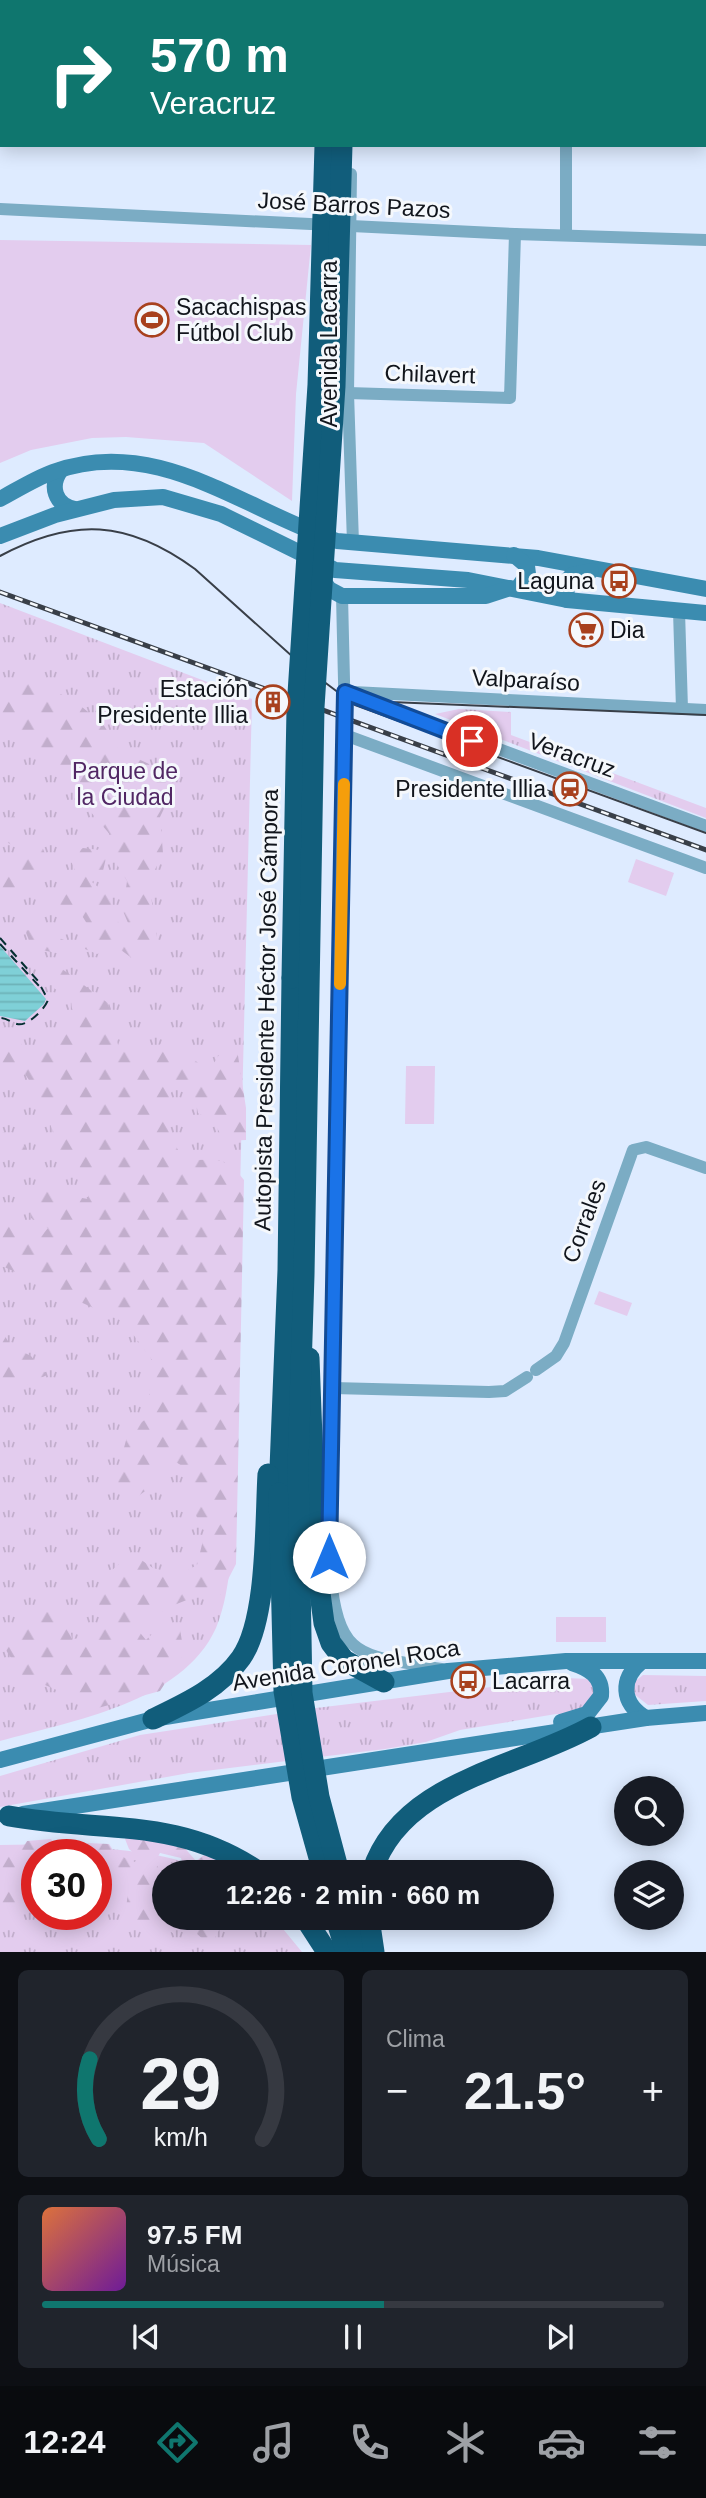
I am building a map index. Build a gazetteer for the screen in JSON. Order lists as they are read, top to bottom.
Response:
{
  "streets": {
    "highway": ["Autopista Presidente Héctor José Cámpora"],
    "main road": ["Avenida Coronel Roca"],
    "street": [
      "José Barros Pazos",
      "Avenida Lacarra",
      "Chilavert",
      "Valparaíso",
      "Veracruz",
      "Corrales"
    ]
  },
  "crossings": [
    ["José Barros Pazos", "Avenida Lacarra"],
    ["José Barros Pazos", "Chilavert"],
    ["Avenida Lacarra", "Chilavert"],
    ["Valparaíso", "Veracruz"]
  ],
  "parks": ["Parque de la Ciudad"],
  "places": {
    "sports": ["Sacachispas Fútbol Club"],
    "bus stop": ["Laguna", "Lacarra"],
    "supermarket": ["Dia"],
    "building": ["Estación Presidente Illia"],
    "station": ["Presidente Illia"]
  },
  "page": {
    "turn": ["570 m", "Veracruz"],
    "limit": "30",
    "trip": "12:26 · 2 min · 660 m",
    "tile": "Clima",
    "heat": ["−", "21.5°", "+"],
    "song": ["97.5 FM", "Música"],
    "tabs": "12:24",
    "gauge": ["29", "km/h"]
  }
}
